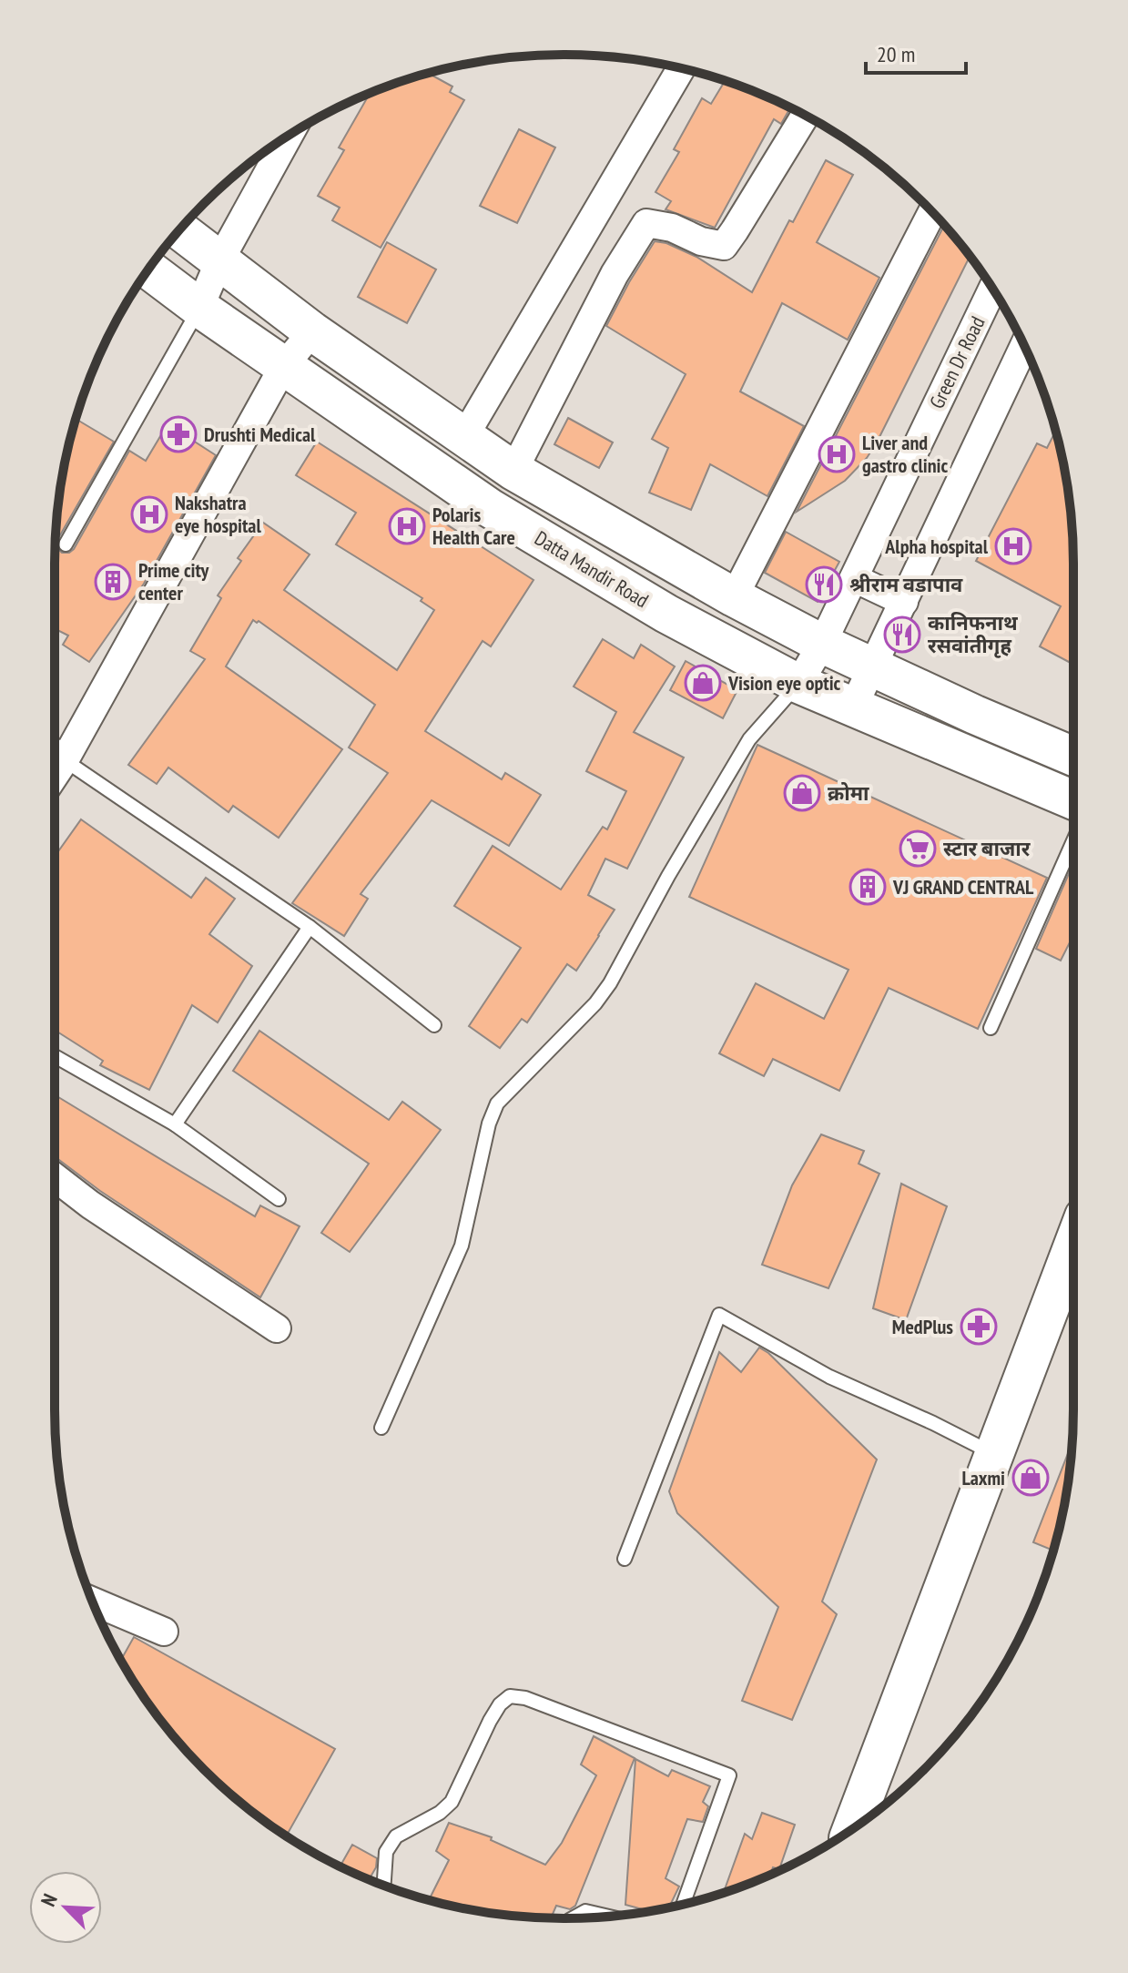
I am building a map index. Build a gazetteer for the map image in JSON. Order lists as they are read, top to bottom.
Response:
{
  "streets": {
    "main road": ["Datta Mandir Road"],
    "street": ["Green Dr Road"]
  },
  "crossings": [
    ["Green Dr Road", "Datta Mandir Road"]
  ],
  "places": {
    "pharmacy": ["Drushti Medical", "MedPlus"],
    "hospital": [
      "Liver and gastro clinic",
      "Nakshatra eye hospital",
      "Polaris Health Care",
      "Alpha hospital"
    ],
    "building": ["Prime city center", "VJ GRAND CENTRAL"],
    "restaurant": ["श्रीराम वडापाव", "कानिफनाथ रसवांतीगृह"],
    "shop": ["Vision eye optic", "क्रोमा", "Laxmi"],
    "supermarket": ["स्टार बाजार"]
  },
  "scale_bar": "20 m",
  "north": "top left"
}
